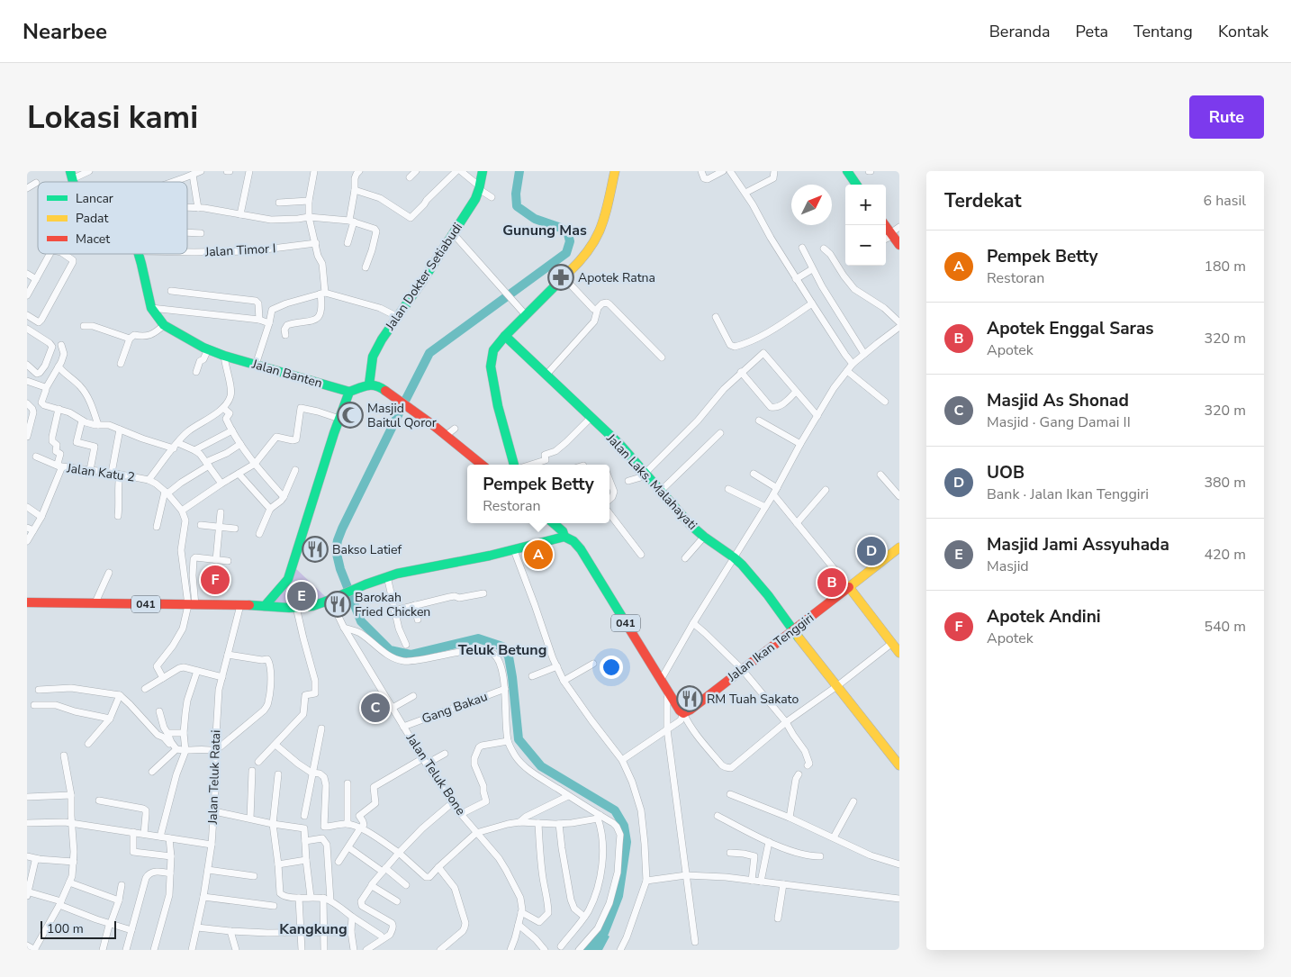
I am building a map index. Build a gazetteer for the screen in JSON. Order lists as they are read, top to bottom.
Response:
{
  "streets": {
    "main road": [
      "Jalan Dokter Setiabudi",
      "Jalan Banten",
      "Jalan Laks. Malahayati",
      "041",
      "Jalan Ikan Tenggiri"
    ],
    "street": [
      "Jalan Timor I",
      "Jalan Katu 2",
      "Gang Bakau",
      "Jalan Teluk Bone",
      "Jalan Teluk Ratai"
    ]
  },
  "crossings": [
    ["Jalan Laks. Malahayati", "Jalan Ikan Tenggiri"],
    ["041", "Jalan Ikan Tenggiri"],
    ["041", "Jalan Teluk Bone"],
    ["041", "Jalan Teluk Ratai"],
    ["Gang Bakau", "Jalan Teluk Bone"]
  ],
  "districts": ["Gunung Mas", "Teluk Betung", "Kangkung"],
  "places": {
    "pharmacy": ["Apotek Ratna"],
    "mosque": ["Masjid Baitul Qoror"],
    "restaurant": ["Bakso Latief", "Barokah Fried Chicken", "RM Tuah Sakato"]
  },
  "legend": ["Lancar", "Padat", "Macet"],
  "scale_bar": "100 m",
  "north": "top right",
  "page": {
    "header": "Nearbee",
    "nav": [
      "Beranda",
      "Peta",
      "Tentang",
      "Kontak"
    ],
    "buttons": "Rute",
    "title": "Lokasi kami",
    "heading": ["Terdekat", "6 hasil"],
    "map_buttons": ["+", "−"],
    "list": [
      {
        "mark": "A",
        "name": "Pempek Betty",
        "note": "Restoran",
        "value": "180 m"
      },
      {
        "mark": "B",
        "name": "Apotek Enggal Saras",
        "note": "Apotek",
        "value": "320 m"
      },
      {
        "mark": "C",
        "name": "Masjid As Shonad",
        "note": "Masjid · Gang Damai II",
        "value": "320 m"
      },
      {
        "mark": "D",
        "name": "UOB",
        "note": "Bank · Jalan Ikan Tenggiri",
        "value": "380 m"
      },
      {
        "mark": "E",
        "name": "Masjid Jami Assyuhada",
        "note": "Masjid",
        "value": "420 m"
      },
      {
        "mark": "F",
        "name": "Apotek Andini",
        "note": "Apotek",
        "value": "540 m"
      }
    ],
    "popup": ["Pempek Betty", "Restoran"],
    "pins": [
      "D",
      "A",
      "F",
      "B",
      "E",
      "C"
    ],
    "scale": "100 m"
  }
}
